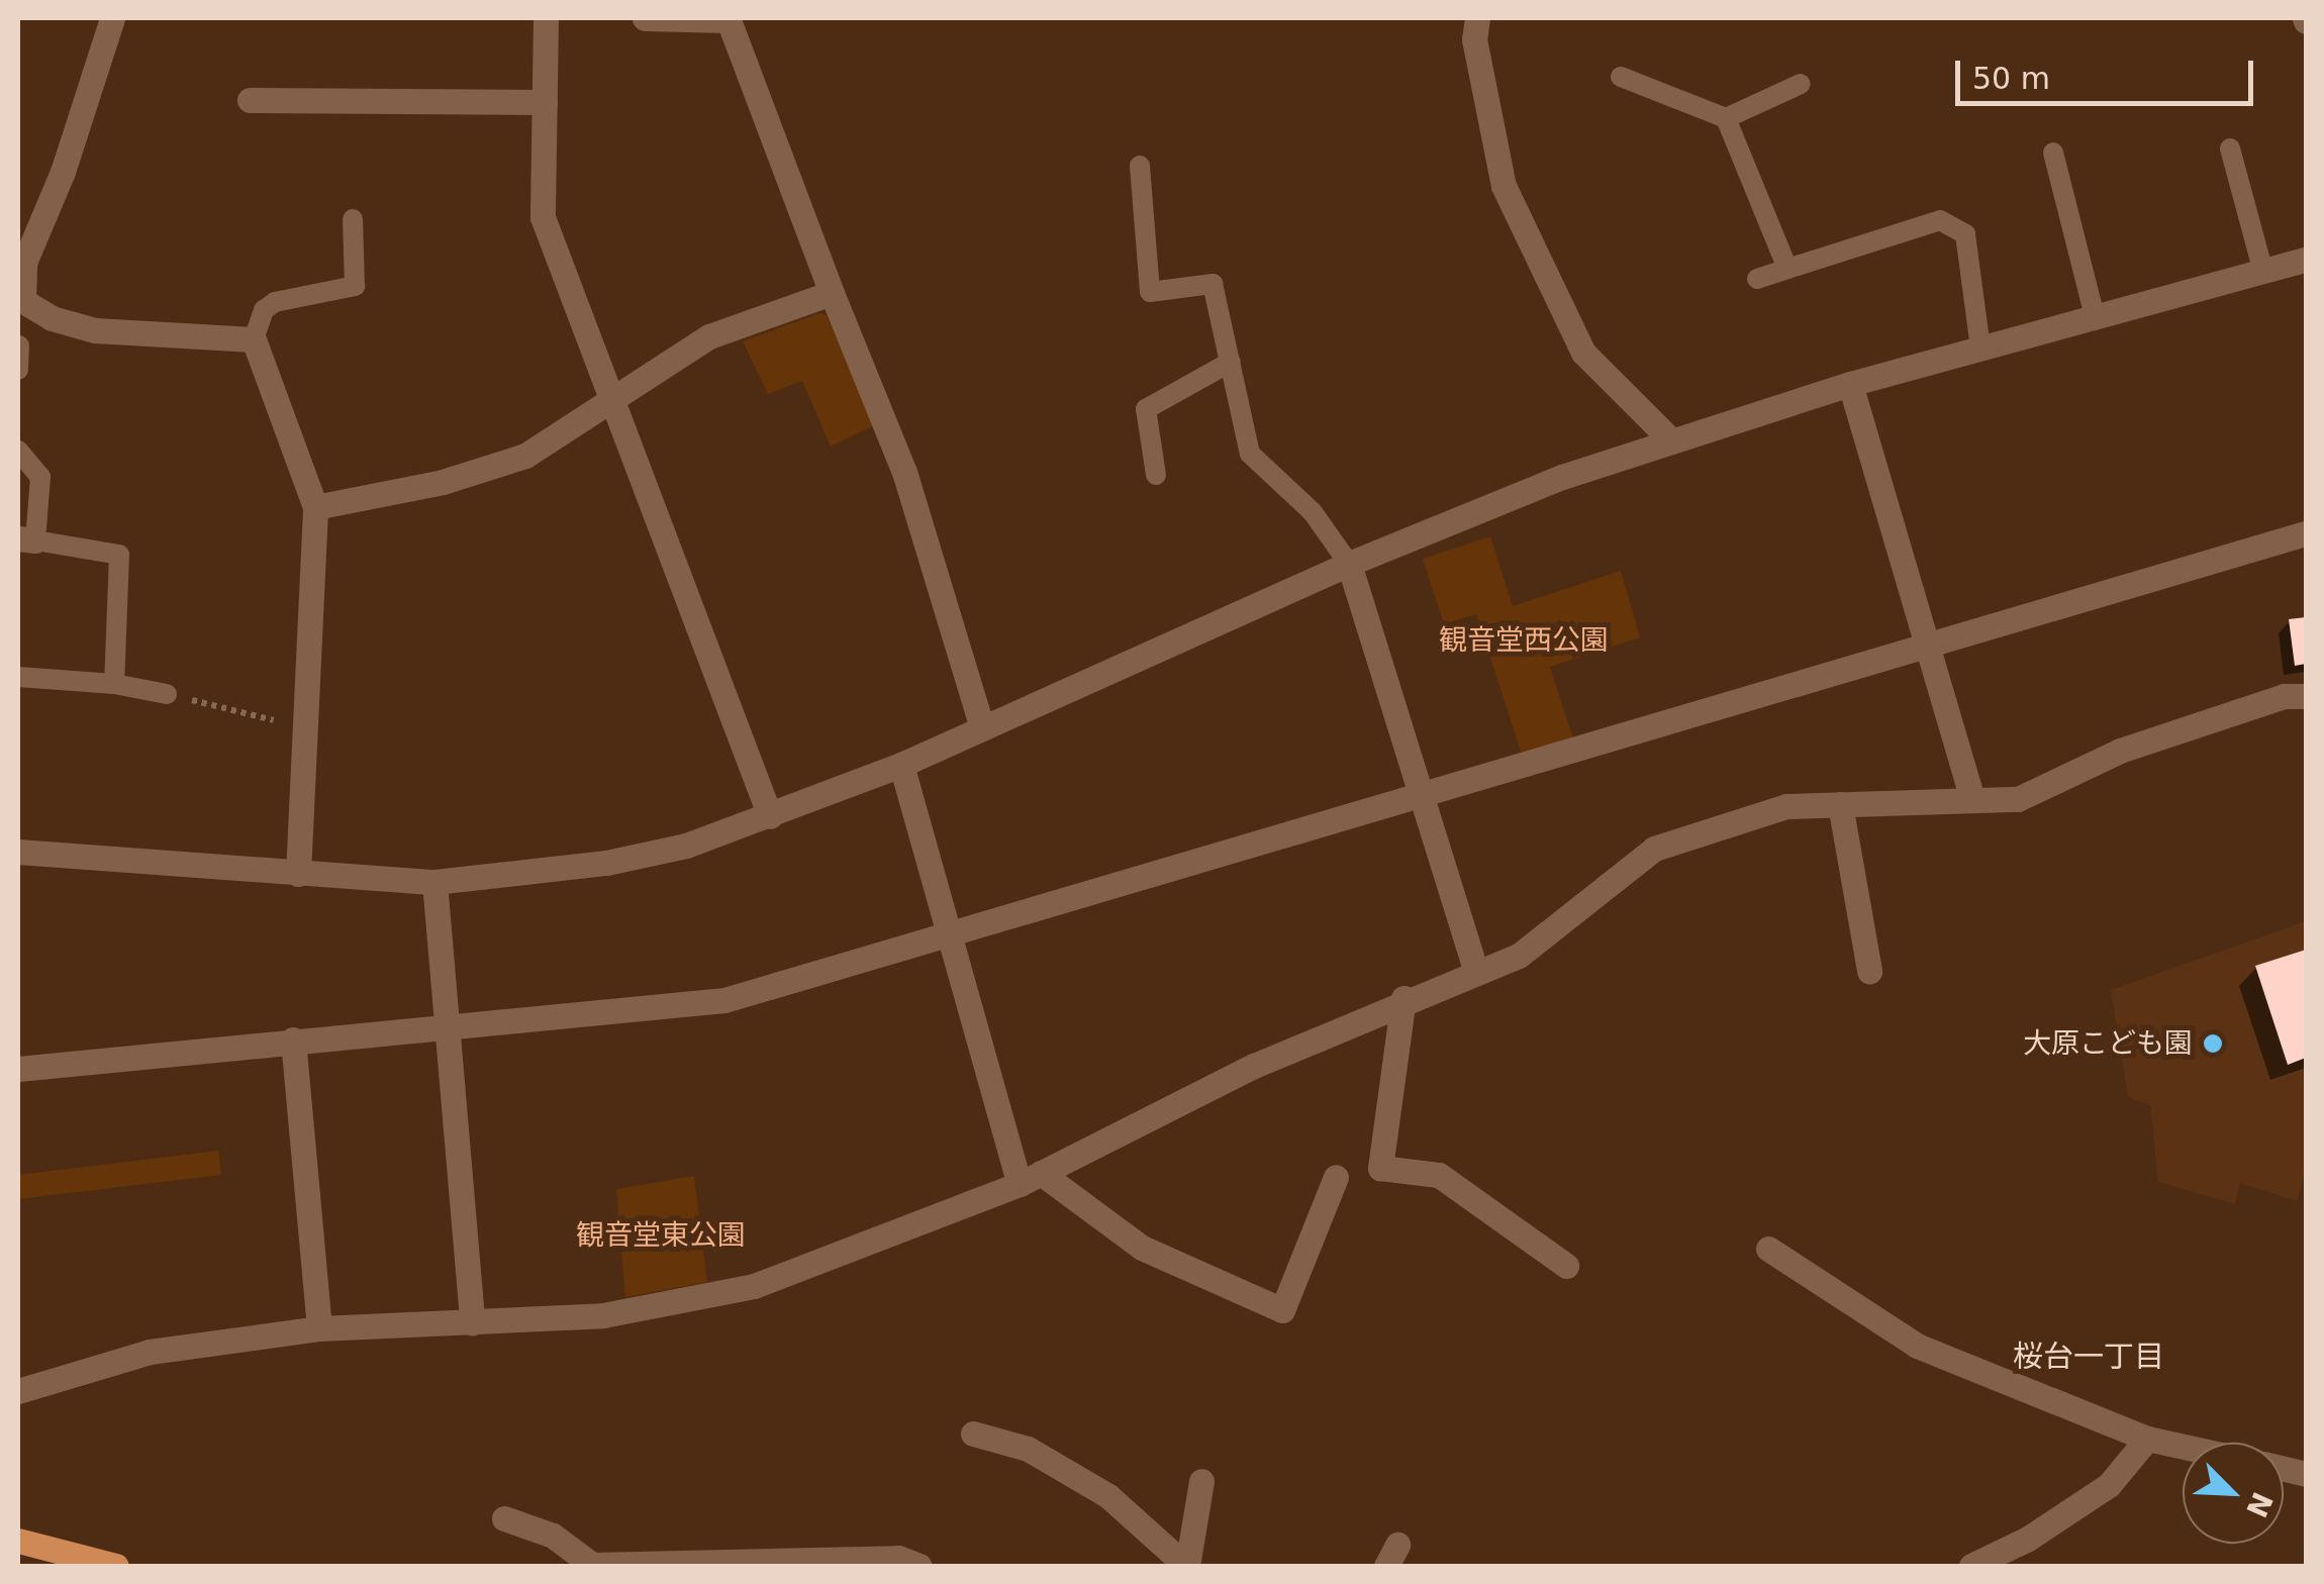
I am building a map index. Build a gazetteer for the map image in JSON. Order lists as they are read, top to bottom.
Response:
{
  "districts": ["桜台一丁目"],
  "parks": ["観音堂西公園", "観音堂東公園"],
  "places": ["大原こども園"],
  "scale_bar": "50 m",
  "north": "bottom right"
}
